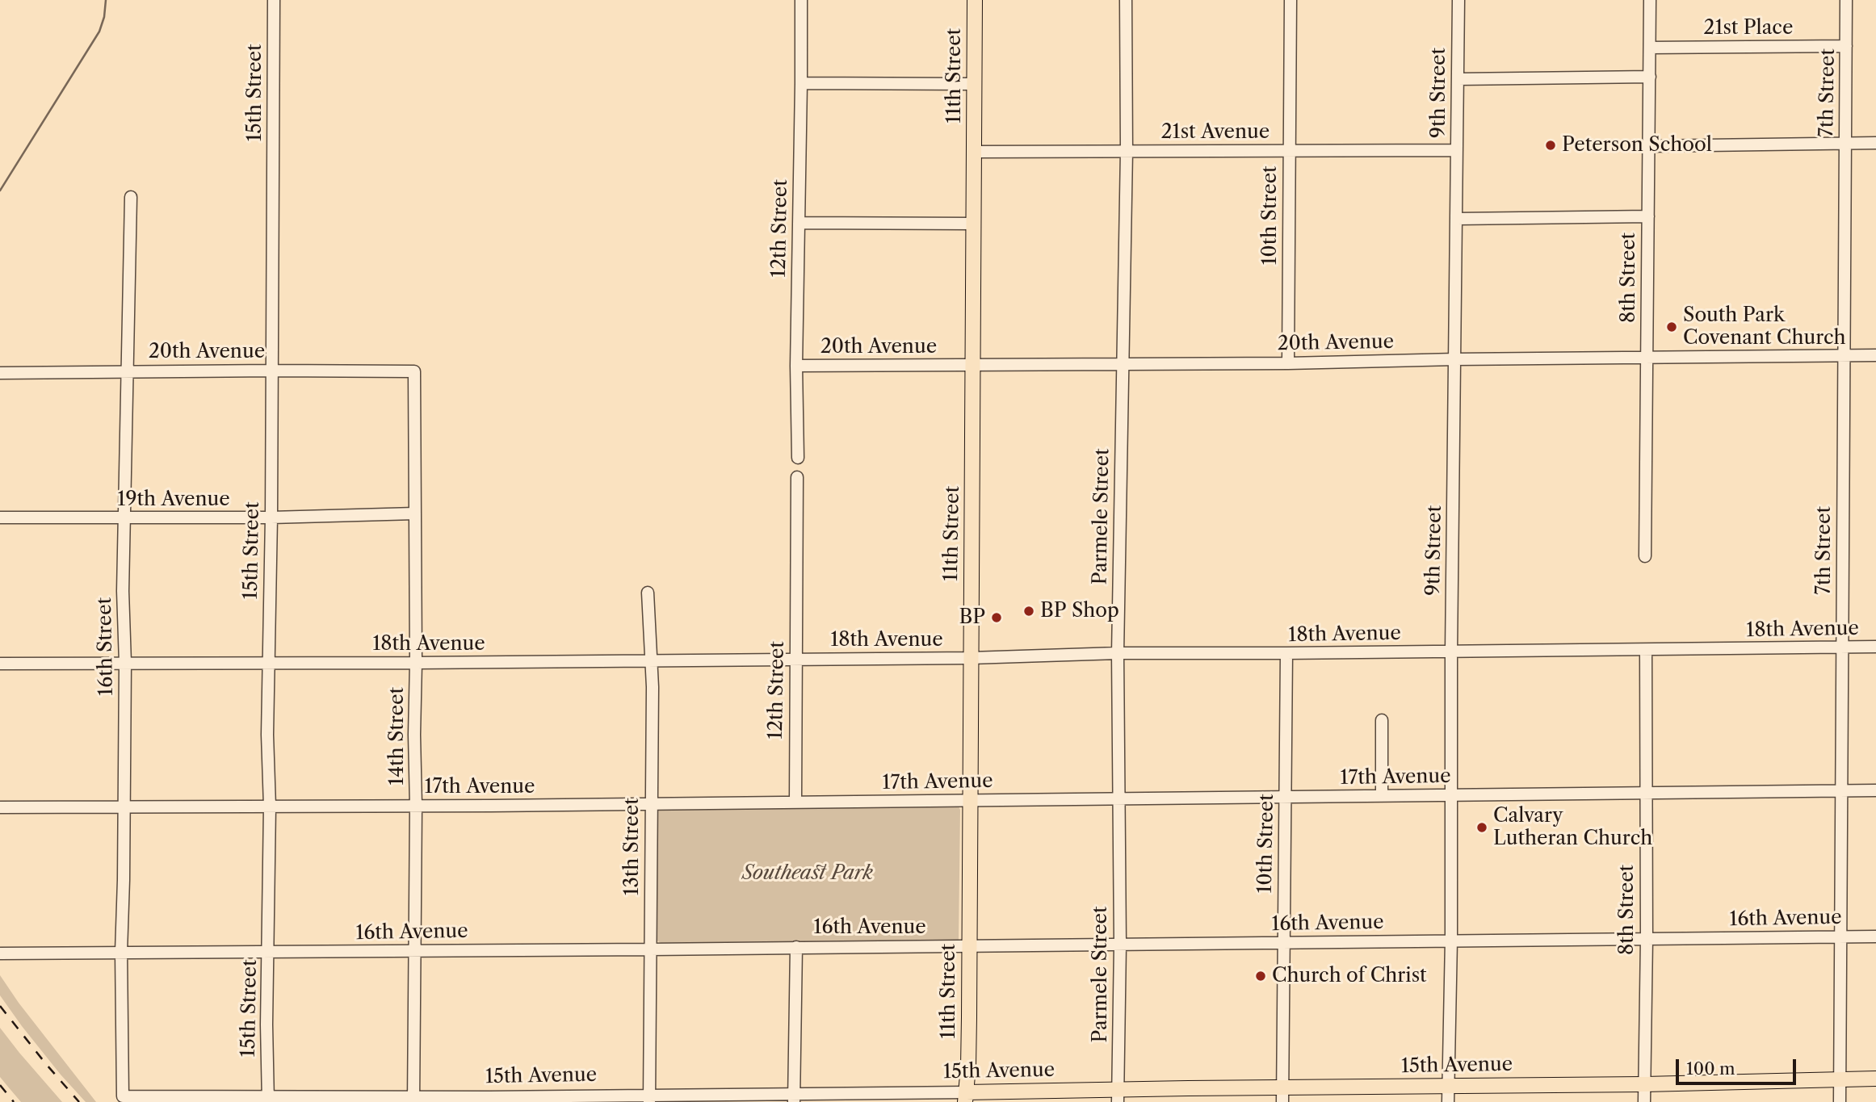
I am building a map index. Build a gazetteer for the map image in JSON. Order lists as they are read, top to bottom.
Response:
{
  "streets": {
    "main road": ["11th Street", "15th Avenue"],
    "street": [
      "21st Place",
      "15th Street",
      "9th Street",
      "7th Street",
      "21st Avenue",
      "10th Street",
      "12th Street",
      "8th Street",
      "20th Avenue",
      "19th Avenue",
      "Parmele Street",
      "18th Avenue",
      "16th Street",
      "14th Street",
      "17th Avenue",
      "13th Street",
      "16th Avenue"
    ]
  },
  "crossings": [
    ["21st Place", "7th Street"],
    ["21st Place", "8th Street"],
    ["11th Street", "21st Avenue"],
    ["11th Street", "20th Avenue"],
    ["11th Street", "18th Avenue"],
    ["11th Street", "17th Avenue"],
    ["11th Street", "16th Avenue"],
    ["11th Street", "15th Avenue"],
    ["15th Street", "20th Avenue"],
    ["15th Street", "19th Avenue"],
    ["15th Street", "18th Avenue"],
    ["15th Street", "17th Avenue"],
    ["15th Street", "16th Avenue"],
    ["15th Street", "15th Avenue"],
    ["9th Street", "21st Avenue"],
    ["9th Street", "20th Avenue"],
    ["9th Street", "18th Avenue"],
    ["9th Street", "17th Avenue"],
    ["9th Street", "16th Avenue"],
    ["9th Street", "15th Avenue"],
    ["7th Street", "20th Avenue"],
    ["7th Street", "18th Avenue"],
    ["7th Street", "17th Avenue"],
    ["7th Street", "16th Avenue"],
    ["7th Street", "15th Avenue"],
    ["21st Avenue", "10th Street"],
    ["21st Avenue", "Parmele Street"],
    ["10th Street", "20th Avenue"],
    ["10th Street", "18th Avenue"],
    ["10th Street", "17th Avenue"],
    ["10th Street", "16th Avenue"],
    ["10th Street", "15th Avenue"],
    ["12th Street", "20th Avenue"],
    ["12th Street", "18th Avenue"],
    ["12th Street", "17th Avenue"],
    ["8th Street", "20th Avenue"],
    ["8th Street", "18th Avenue"],
    ["8th Street", "17th Avenue"],
    ["8th Street", "16th Avenue"],
    ["8th Street", "15th Avenue"],
    ["20th Avenue", "Parmele Street"],
    ["20th Avenue", "16th Street"],
    ["20th Avenue", "14th Street"],
    ["19th Avenue", "16th Street"],
    ["19th Avenue", "14th Street"],
    ["Parmele Street", "18th Avenue"],
    ["Parmele Street", "17th Avenue"],
    ["Parmele Street", "16th Avenue"],
    ["Parmele Street", "15th Avenue"],
    ["18th Avenue", "16th Street"],
    ["18th Avenue", "14th Street"],
    ["18th Avenue", "13th Street"],
    ["16th Street", "17th Avenue"],
    ["16th Street", "16th Avenue"],
    ["16th Street", "15th Avenue"],
    ["14th Street", "17th Avenue"],
    ["14th Street", "16th Avenue"],
    ["14th Street", "15th Avenue"],
    ["17th Avenue", "13th Street"],
    ["13th Street", "16th Avenue"],
    ["13th Street", "15th Avenue"]
  ],
  "parks": ["Southeast Park"],
  "places": [
    "Peterson School",
    "South Park Covenant Church",
    "BP Shop",
    "BP",
    "Calvary Lutheran Church",
    "Church of Christ"
  ],
  "scale_bar": "100 m"
}
